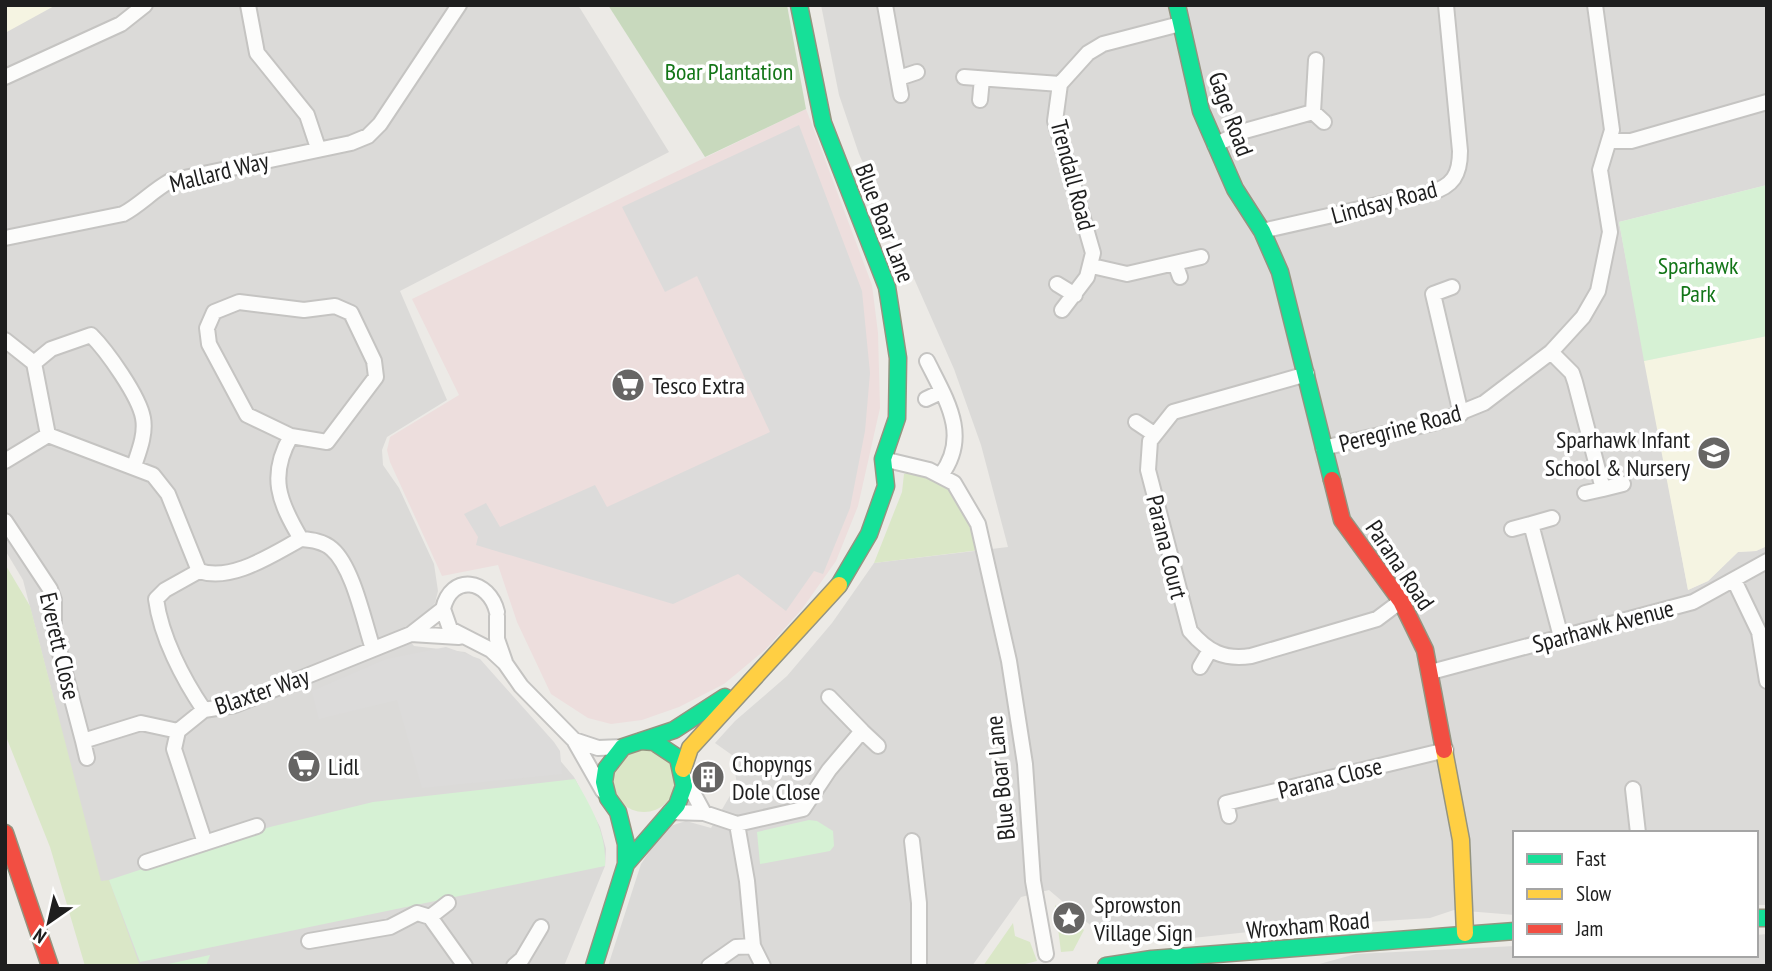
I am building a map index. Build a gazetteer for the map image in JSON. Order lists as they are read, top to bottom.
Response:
{
  "streets": {
    "street": [
      "Gage Road",
      "Mallard Way",
      "Trendall Road",
      "Lindsay Road",
      "Blue Boar Lane",
      "Peregrine Road",
      "Parana Court",
      "Parana Road",
      "Sparhawk Avenue",
      "Everett Close",
      "Blaxter Way",
      "Parana Close",
      "Wroxham Road"
    ]
  },
  "crossings": [
    ["Gage Road", "Trendall Road"],
    ["Gage Road", "Lindsay Road"],
    ["Gage Road", "Parana Road"],
    ["Lindsay Road", "Parana Road"],
    ["Blue Boar Lane", "Blaxter Way"],
    ["Peregrine Road", "Parana Road"],
    ["Parana Road", "Sparhawk Avenue"],
    ["Parana Road", "Parana Close"],
    ["Parana Road", "Wroxham Road"]
  ],
  "parks": ["Boar Plantation", "Sparhawk Park"],
  "places": {
    "supermarket": ["Tesco Extra", "Lidl"],
    "school or university": ["Sparhawk Infant School & Nursery"],
    "building": ["Chopyngs Dole Close"],
    "place": ["Sprowston Village Sign"]
  },
  "legend": ["Fast", "Slow", "Jam"],
  "north": "bottom left"
}
